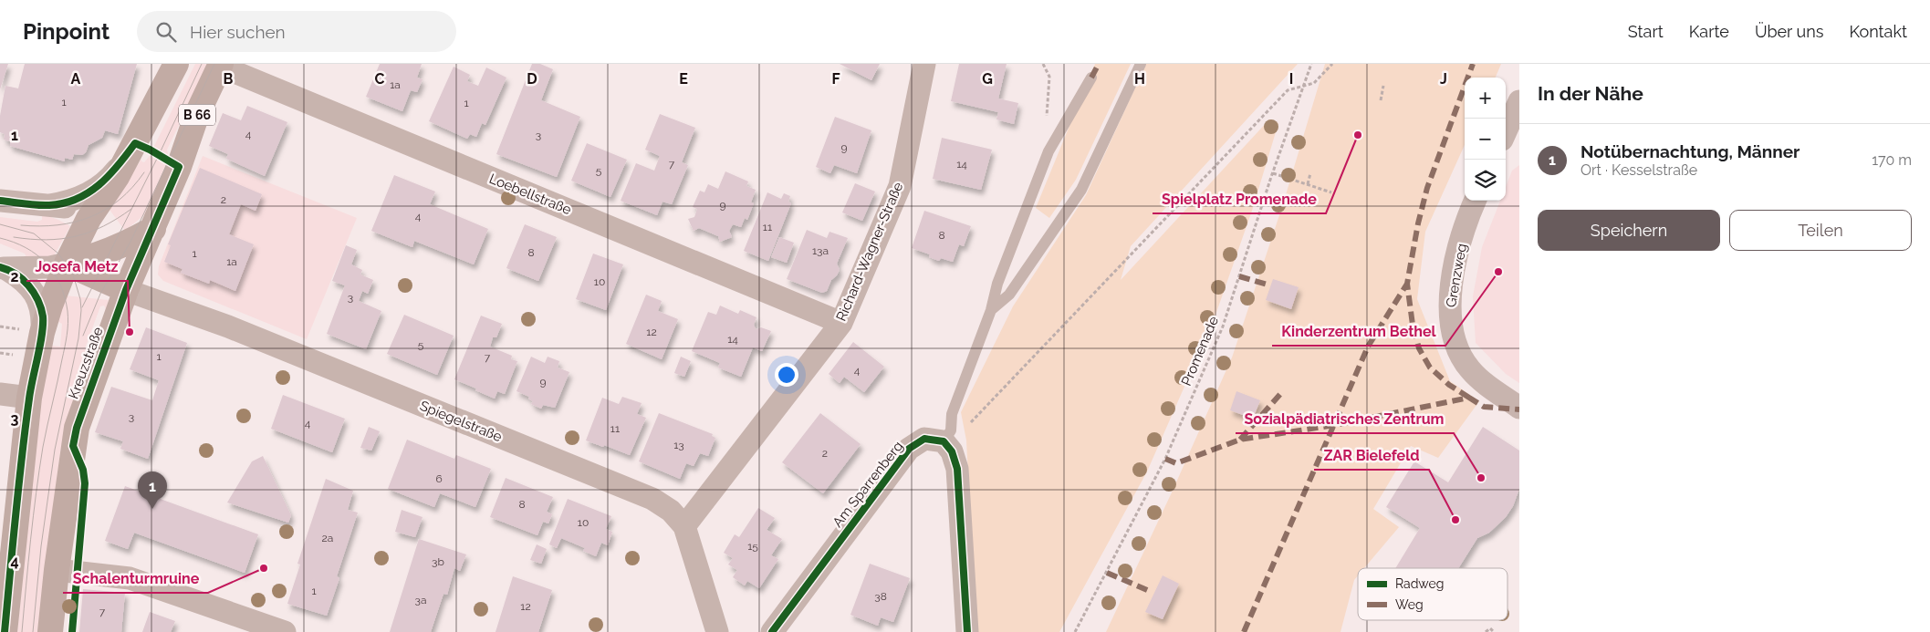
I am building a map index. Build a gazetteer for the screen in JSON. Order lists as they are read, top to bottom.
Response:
{
  "streets": {
    "main road": ["B 66", "Kreuzstraße"],
    "street": [
      "Loebellstraße",
      "Richard-Wagner-Straße",
      "Grenzweg",
      "Spiegelstraße",
      "Am Sparrenberg"
    ],
    "path": ["Promenade"]
  },
  "crossings": [
    ["B 66", "Loebellstraße"],
    ["B 66", "Kreuzstraße"],
    ["B 66", "Spiegelstraße"],
    ["Loebellstraße", "Richard-Wagner-Straße"],
    ["Richard-Wagner-Straße", "Spiegelstraße"],
    ["Kreuzstraße", "Spiegelstraße"]
  ],
  "places": [
    "Spielplatz Promenade",
    "Kinderzentrum Bethel",
    "Josefa Metz",
    "Sozialpädiatrisches Zentrum",
    "ZAR Bielefeld",
    "Schalenturmruine"
  ],
  "house_numbers": [
    "1a",
    "1",
    "1",
    "4",
    "3",
    "9",
    "7",
    "14",
    "5",
    "2",
    "9",
    "4",
    "11",
    "8",
    "13a",
    "8",
    "1",
    "1a",
    "10",
    "3",
    "12",
    "14",
    "5",
    "1",
    "7",
    "4",
    "9",
    "3",
    "4",
    "11",
    "13",
    "2",
    "6",
    "8",
    "10",
    "2a",
    "15",
    "3b",
    "1",
    "38",
    "3a",
    "12",
    "7"
  ],
  "legend": ["Radweg", "Weg"],
  "page": {
    "header": "Pinpoint",
    "search": "Hier suchen",
    "nav": [
      "Start",
      "Karte",
      "Über uns",
      "Kontakt"
    ],
    "heading": "In der Nähe",
    "map_buttons": ["+", "−"],
    "list": [
      {
        "mark": "1",
        "name": "Notübernachtung, Männer",
        "note": "Ort · Kesselstraße",
        "value": "170 m"
      }
    ],
    "buttons": ["Speichern", "Teilen"],
    "pins": "1"
  },
  "grid": {
    "columns": [
      "A",
      "B",
      "C",
      "D",
      "E",
      "F",
      "G",
      "H",
      "I",
      "J"
    ],
    "rows": [
      "1",
      "2",
      "3",
      "4"
    ]
  }
}
